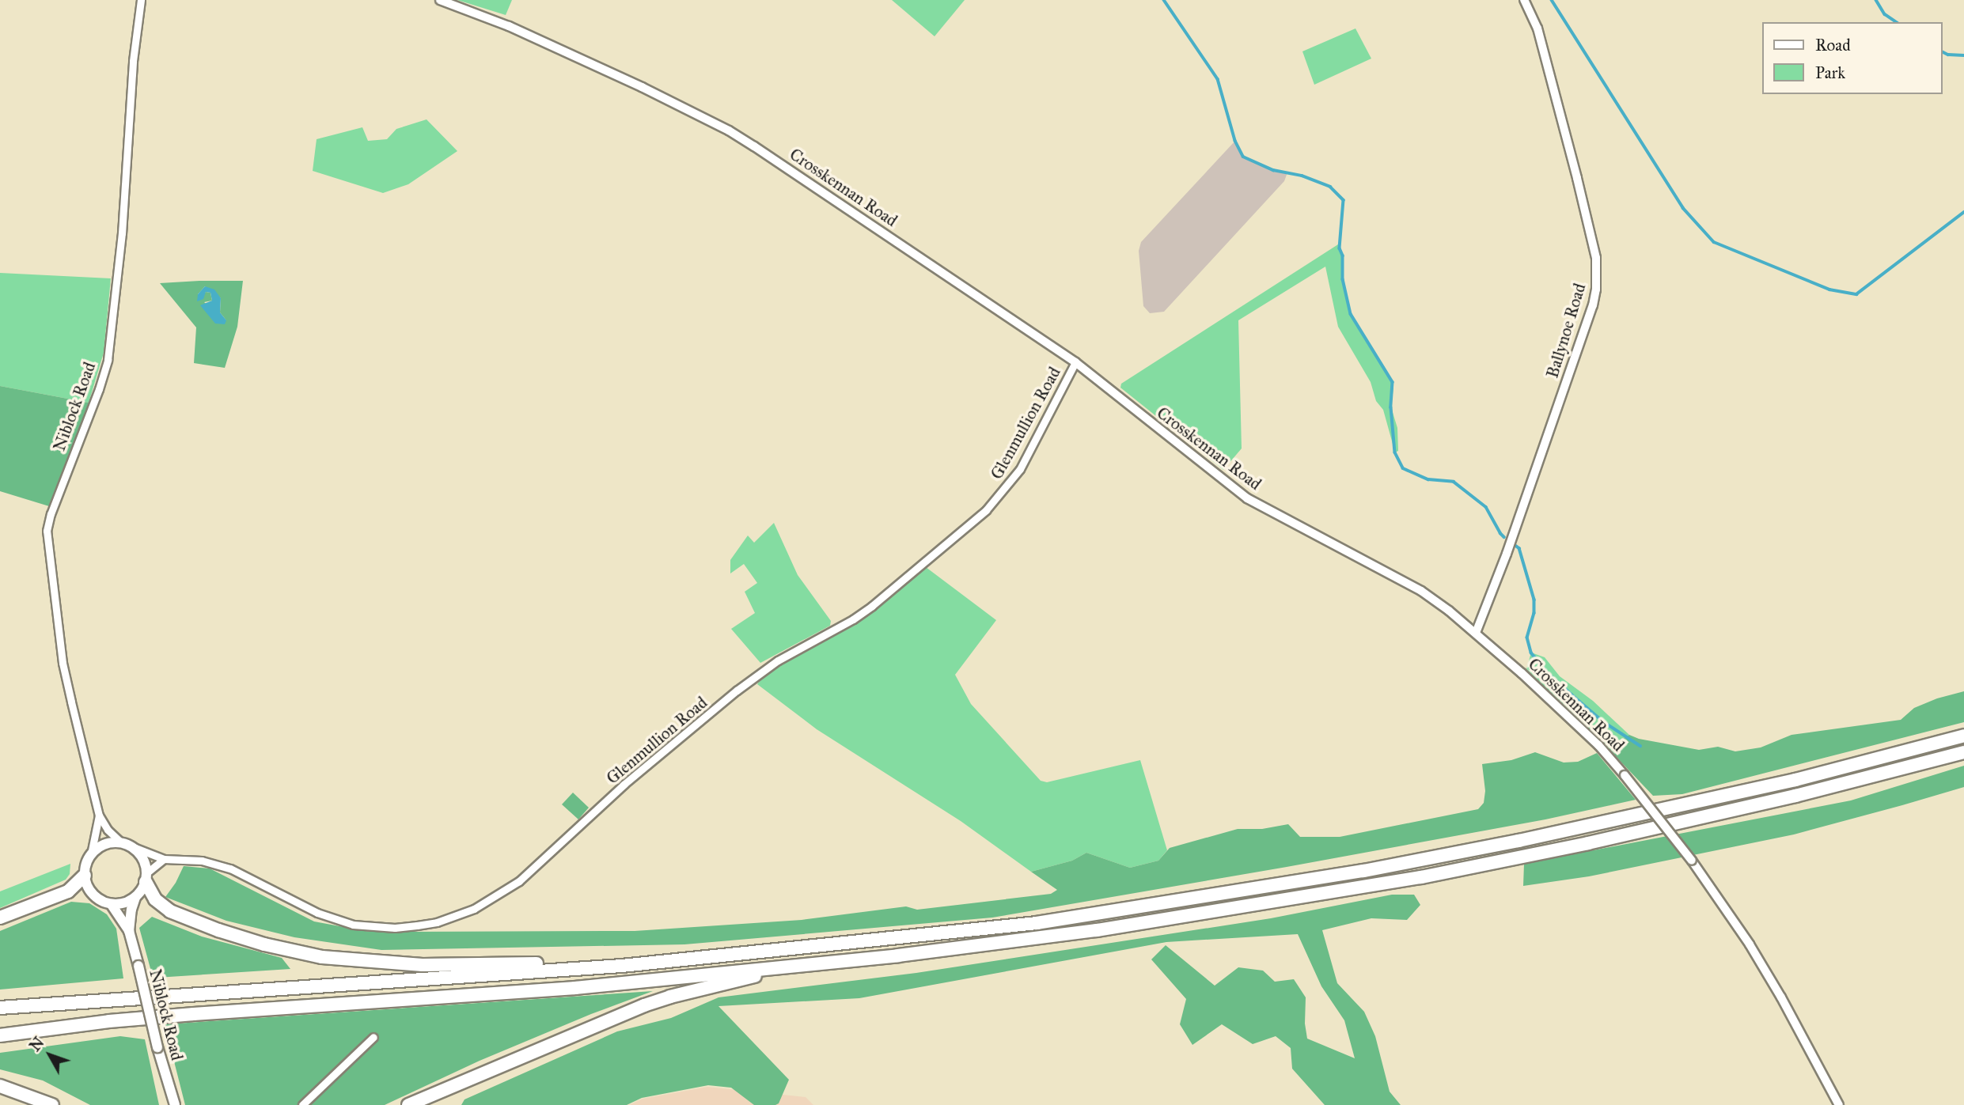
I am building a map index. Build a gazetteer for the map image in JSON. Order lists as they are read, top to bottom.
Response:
{
  "streets": {
    "main road": ["Niblock Road"],
    "street": ["Crosskennan Road", "Ballynoe Road", "Glenmullion Road"]
  },
  "crossings": [
    ["Crosskennan Road", "Ballynoe Road"],
    ["Crosskennan Road", "Glenmullion Road"],
    ["Niblock Road", "Glenmullion Road"]
  ],
  "legend": ["Road", "Park"],
  "north": "top left"
}
